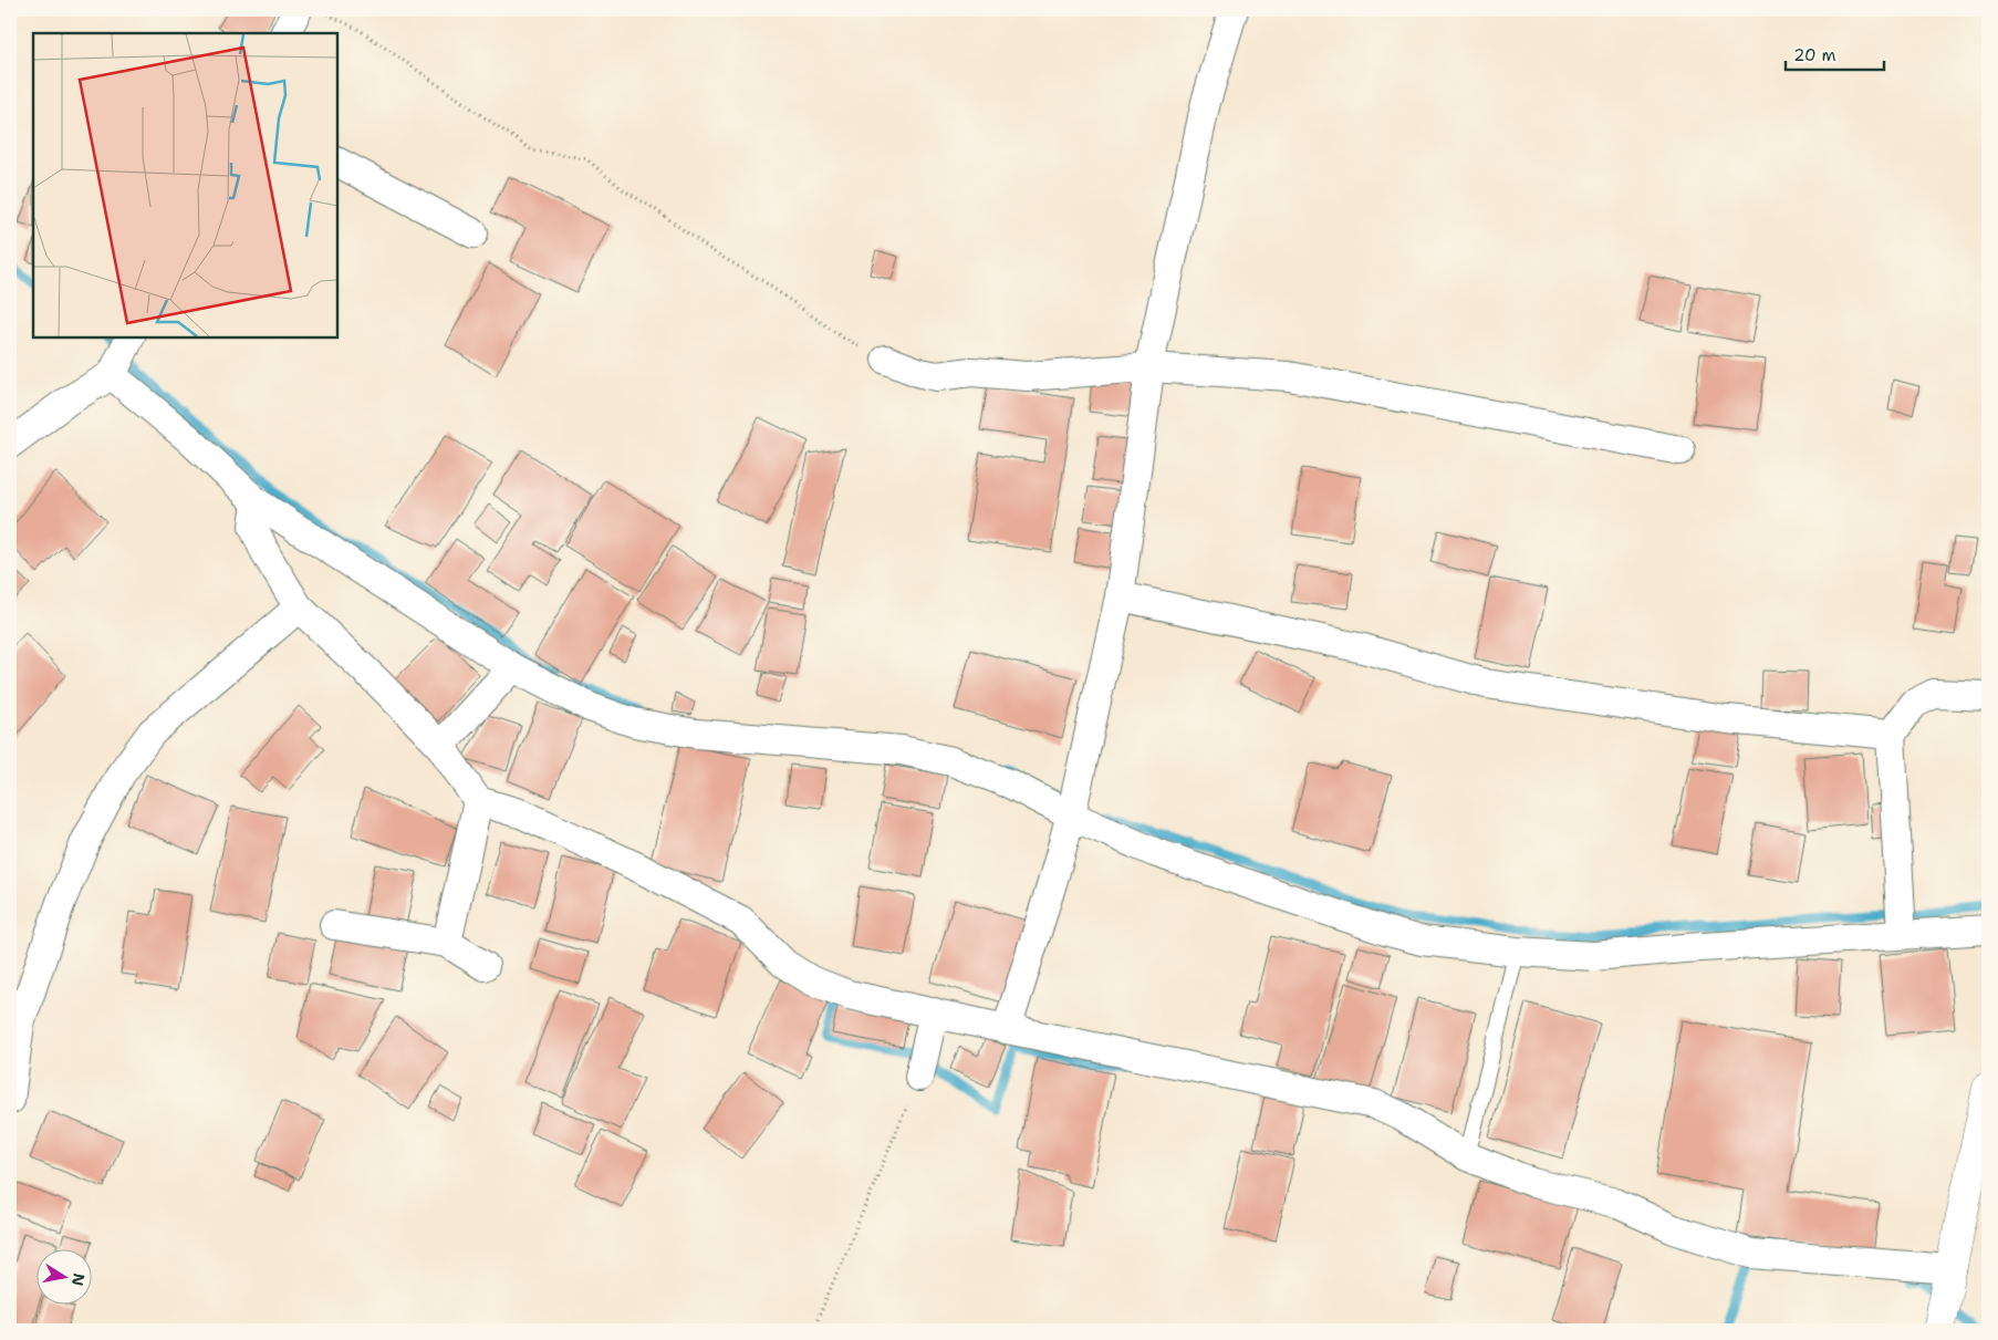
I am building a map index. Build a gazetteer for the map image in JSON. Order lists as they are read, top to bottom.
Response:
{
  "scale_bar": "20 m",
  "north": "right"
}
